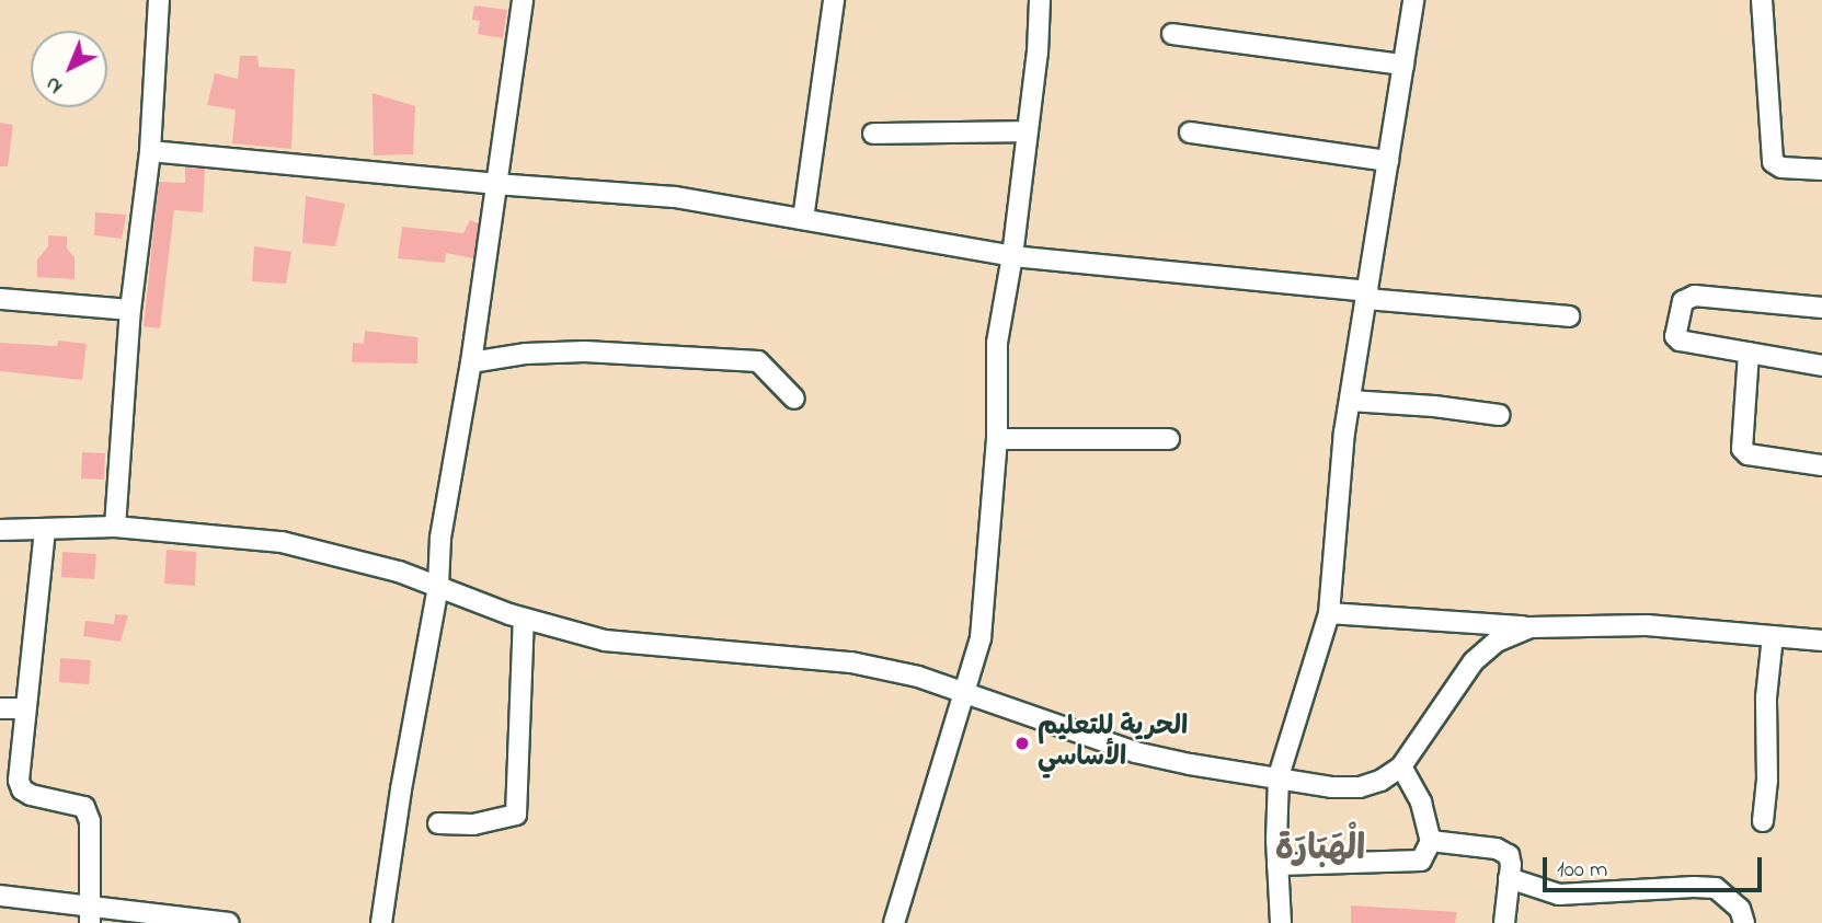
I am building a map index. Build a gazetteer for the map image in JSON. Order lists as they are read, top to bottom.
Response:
{
  "districts": ["الْهَبَارَة"],
  "places": ["الحرية للتعليم الأساسي"],
  "scale_bar": "100 m",
  "north": "bottom left"
}
